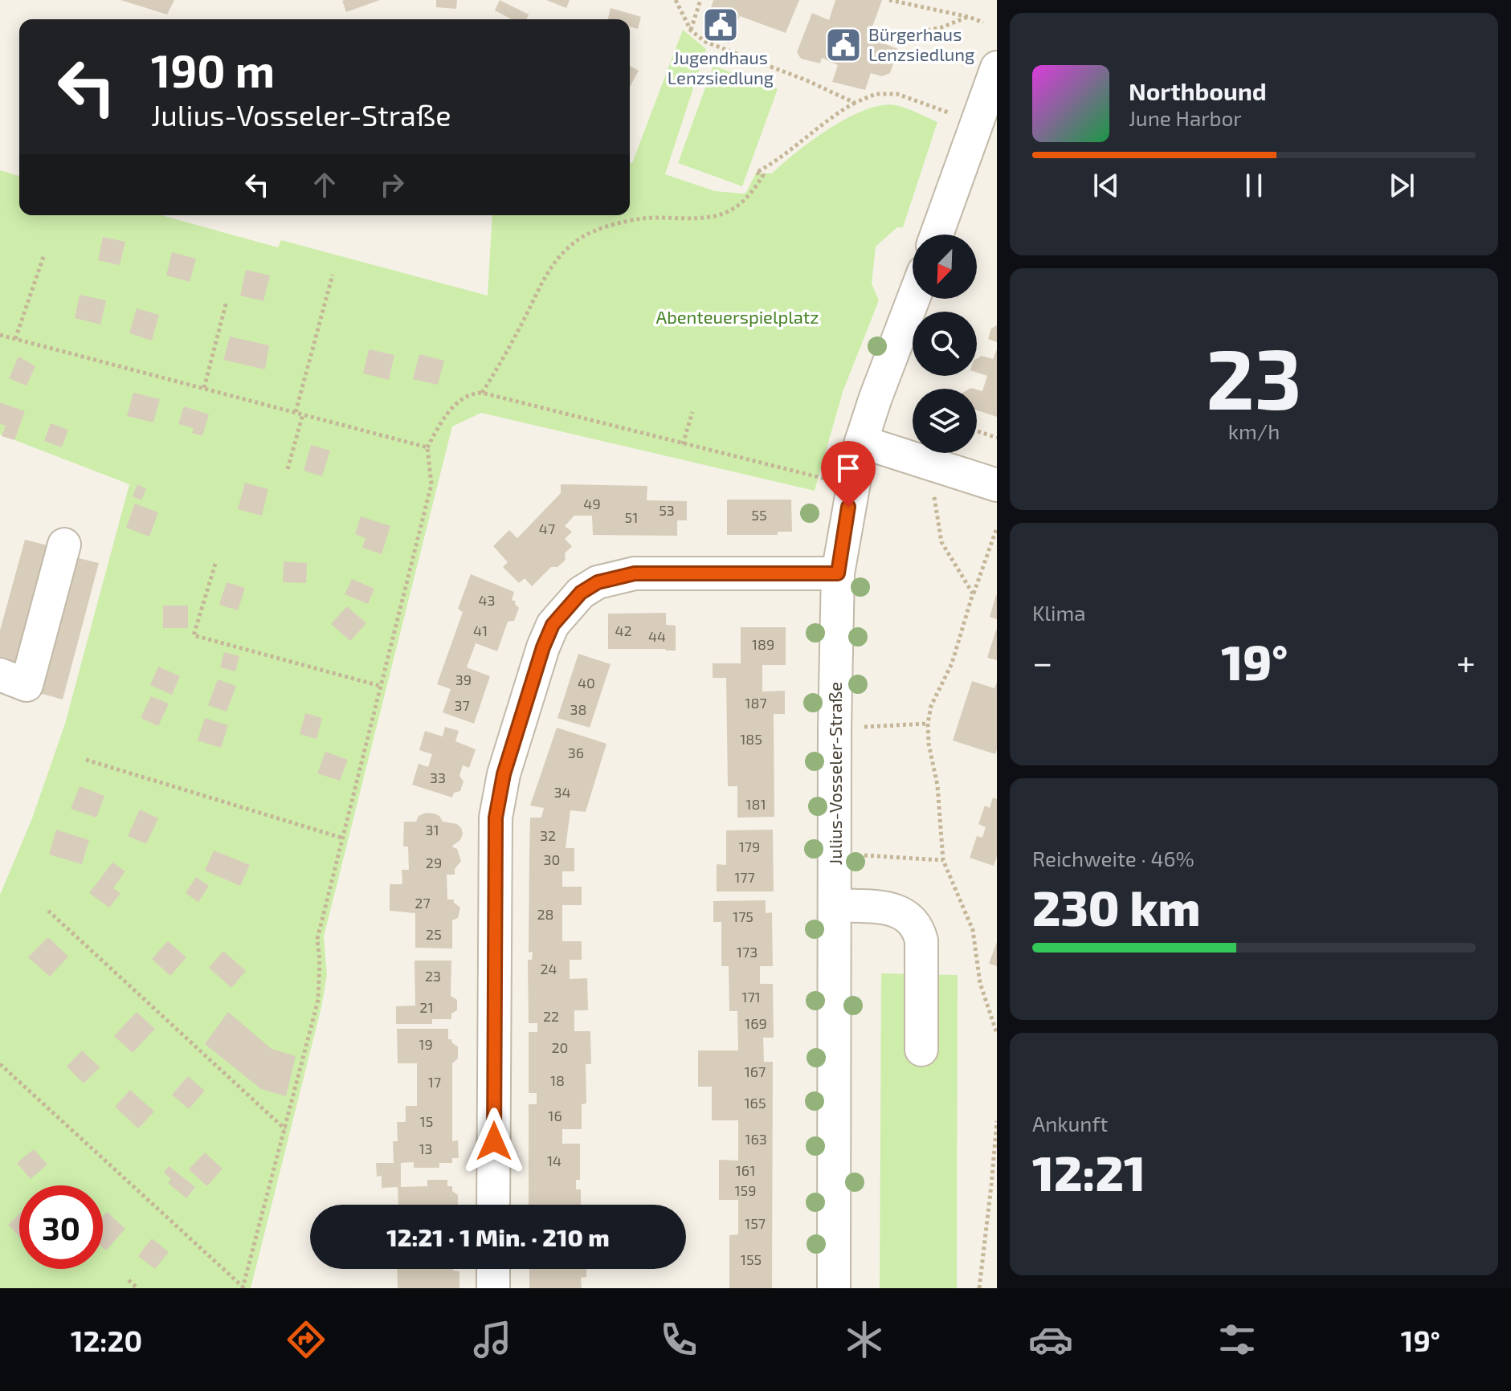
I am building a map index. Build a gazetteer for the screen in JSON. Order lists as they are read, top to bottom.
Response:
{
  "streets": {
    "street": ["Julius-Vosseler-Straße"]
  },
  "parks": ["Abenteuerspielplatz"],
  "places": {
    "public building": ["Jugendhaus Lenzsiedlung", "Bürgerhaus Lenzsiedlung"]
  },
  "house_numbers": [
    "49",
    "53",
    "55",
    "51",
    "47",
    "43",
    "41",
    "42",
    "44",
    "189",
    "39",
    "40",
    "187",
    "37",
    "38",
    "185",
    "36",
    "33",
    "34",
    "181",
    "31",
    "32",
    "179",
    "30",
    "29",
    "177",
    "27",
    "28",
    "175",
    "25",
    "173",
    "24",
    "23",
    "171",
    "21",
    "22",
    "169",
    "19",
    "20",
    "167",
    "18",
    "17",
    "165",
    "16",
    "15",
    "163",
    "13",
    "14",
    "161",
    "159",
    "157",
    "155"
  ],
  "north": "bottom left",
  "page": {
    "turn": ["190 m", "Julius-Vosseler-Straße"],
    "song": ["Northbound", "June Harbor"],
    "tile": [
      ["23", "km/h"],
      "Klima",
      ["Reichweite · 46%", "230 km"],
      ["Ankunft", "12:21"]
    ],
    "heat": ["−", "19°", "+"],
    "limit": "30",
    "trip": "12:21 · 1 Min. · 210 m",
    "tabs": ["12:20", "19°"]
  }
}
